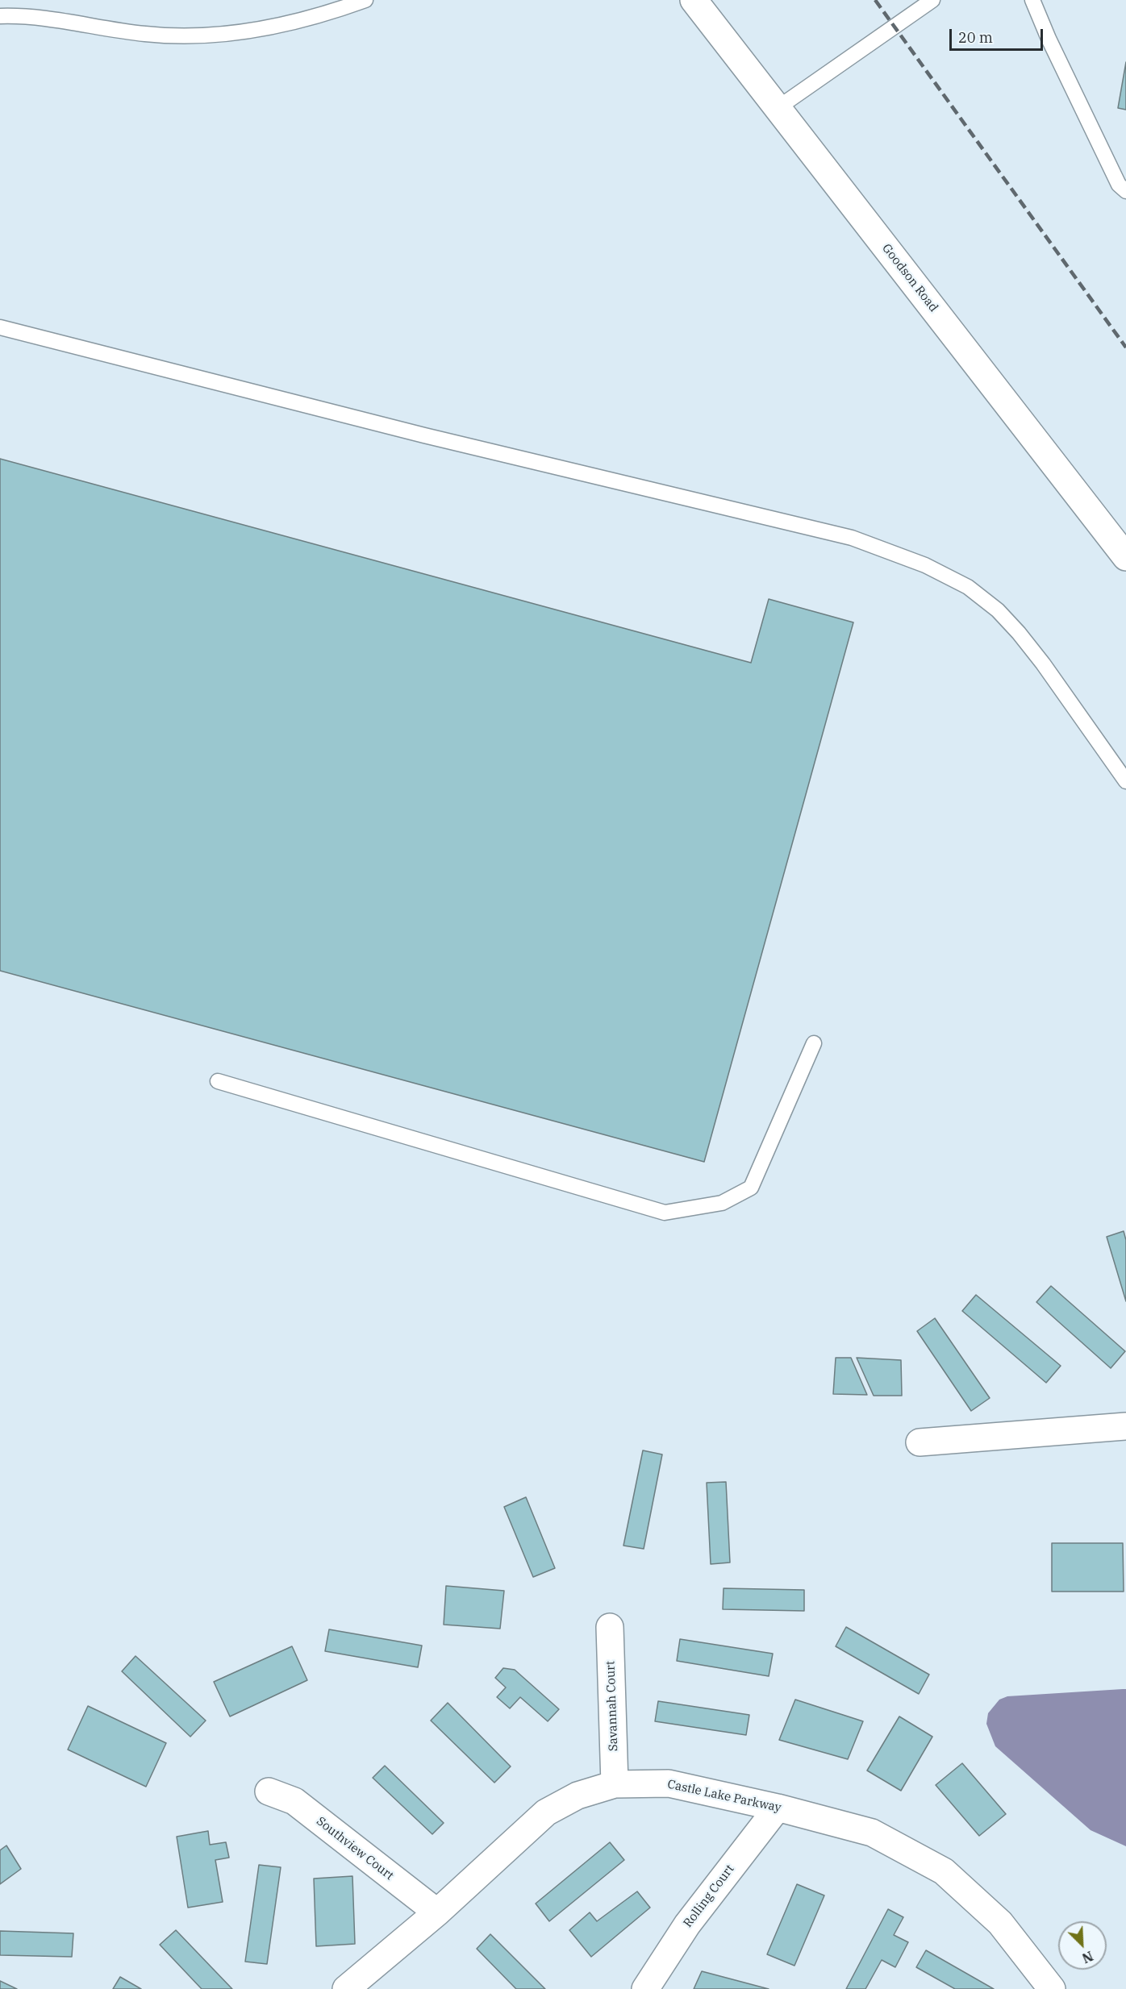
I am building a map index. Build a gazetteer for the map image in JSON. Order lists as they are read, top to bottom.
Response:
{
  "streets": {
    "street": [
      "Goodson Road",
      "Savannah Court",
      "Castle Lake Parkway",
      "Southview Court",
      "Rolling Court"
    ]
  },
  "crossings": [
    ["Savannah Court", "Castle Lake Parkway"],
    ["Castle Lake Parkway", "Southview Court"],
    ["Castle Lake Parkway", "Rolling Court"]
  ],
  "scale_bar": "20 m",
  "north": "bottom right"
}
